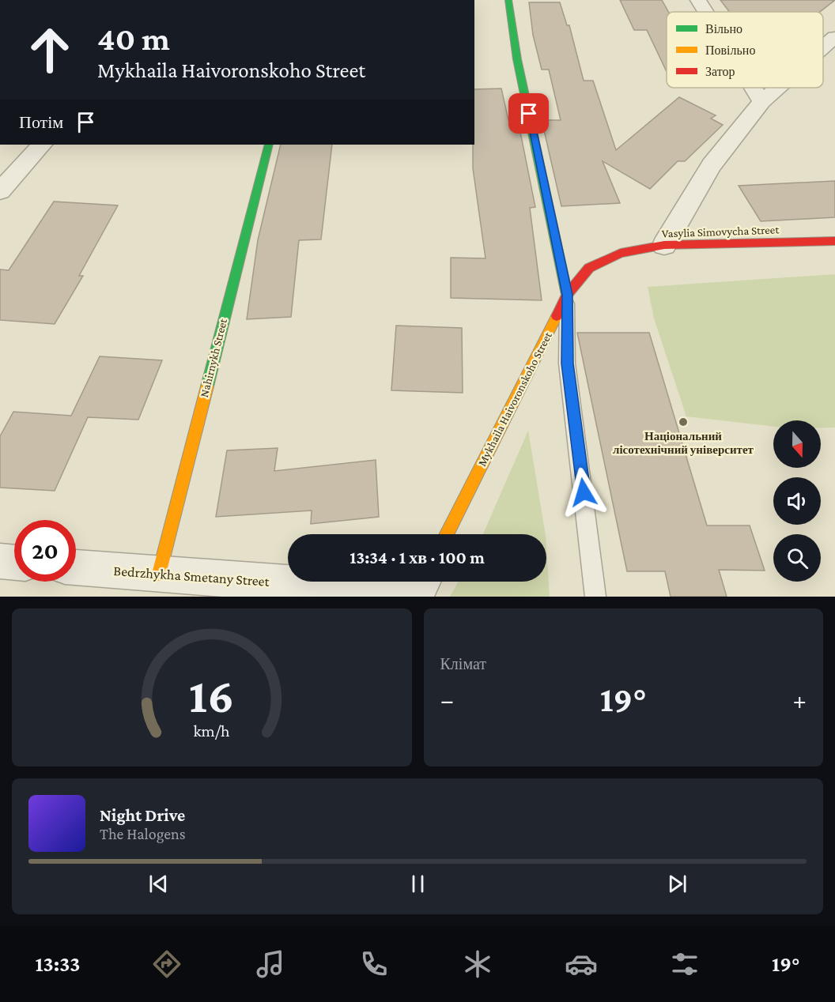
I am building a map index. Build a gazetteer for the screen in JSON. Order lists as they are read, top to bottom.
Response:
{
  "streets": {
    "street": [
      "Vasylia Simovycha Street",
      "Nahirnykh Street",
      "Mykhaila Haivoronskoho Street",
      "Bedrzhykha Smetany Street"
    ]
  },
  "crossings": [
    ["Vasylia Simovycha Street", "Mykhaila Haivoronskoho Street"],
    ["Nahirnykh Street", "Bedrzhykha Smetany Street"]
  ],
  "places": ["Національний лісотехнічний університет"],
  "legend": ["Вільно", "Повільно", "Затор"],
  "north": "bottom",
  "page": {
    "turn": ["40 m", "Mykhaila Haivoronskoho Street"],
    "then": "Потім",
    "limit": "20",
    "trip": "13:34 · 1 хв · 100 m",
    "tile": "Клімат",
    "heat": ["−", "19°", "+"],
    "song": ["Night Drive", "The Halogens"],
    "tabs": ["13:33", "19°"],
    "gauge": ["16", "km/h"]
  }
}
